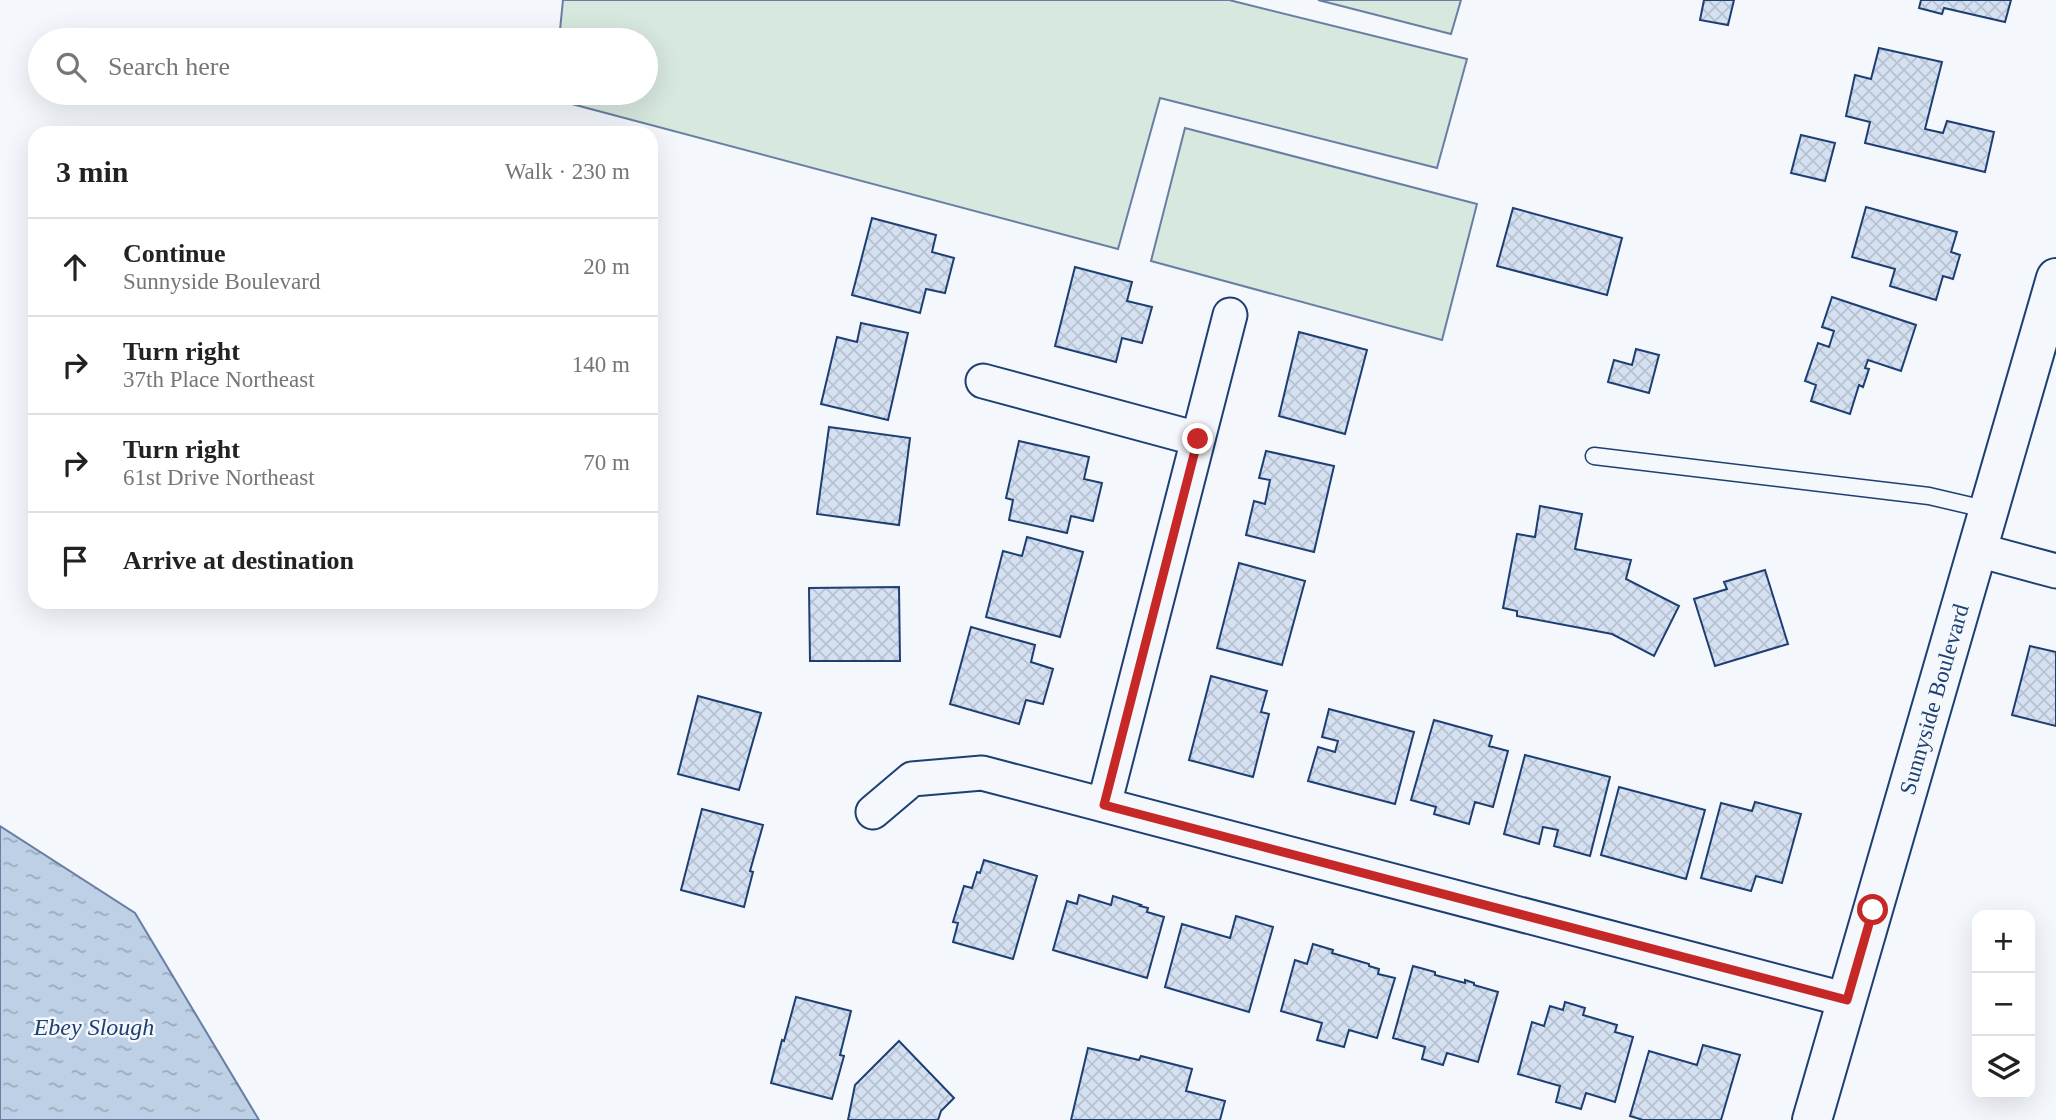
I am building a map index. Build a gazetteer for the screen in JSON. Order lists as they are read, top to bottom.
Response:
{
  "streets": {
    "street": ["Sunnyside Boulevard"]
  },
  "water": ["Ebey Slough"],
  "page": {
    "search": "Search here",
    "heading": ["3 min", "Walk · 230 m"],
    "list": [
      ["Continue", "Sunnyside Boulevard", "20 m"],
      ["Turn right", "37th Place Northeast", "140 m"],
      ["Turn right", "61st Drive Northeast", "70 m"],
      "Arrive at destination"
    ],
    "map_buttons": ["+", "−"]
  }
}
